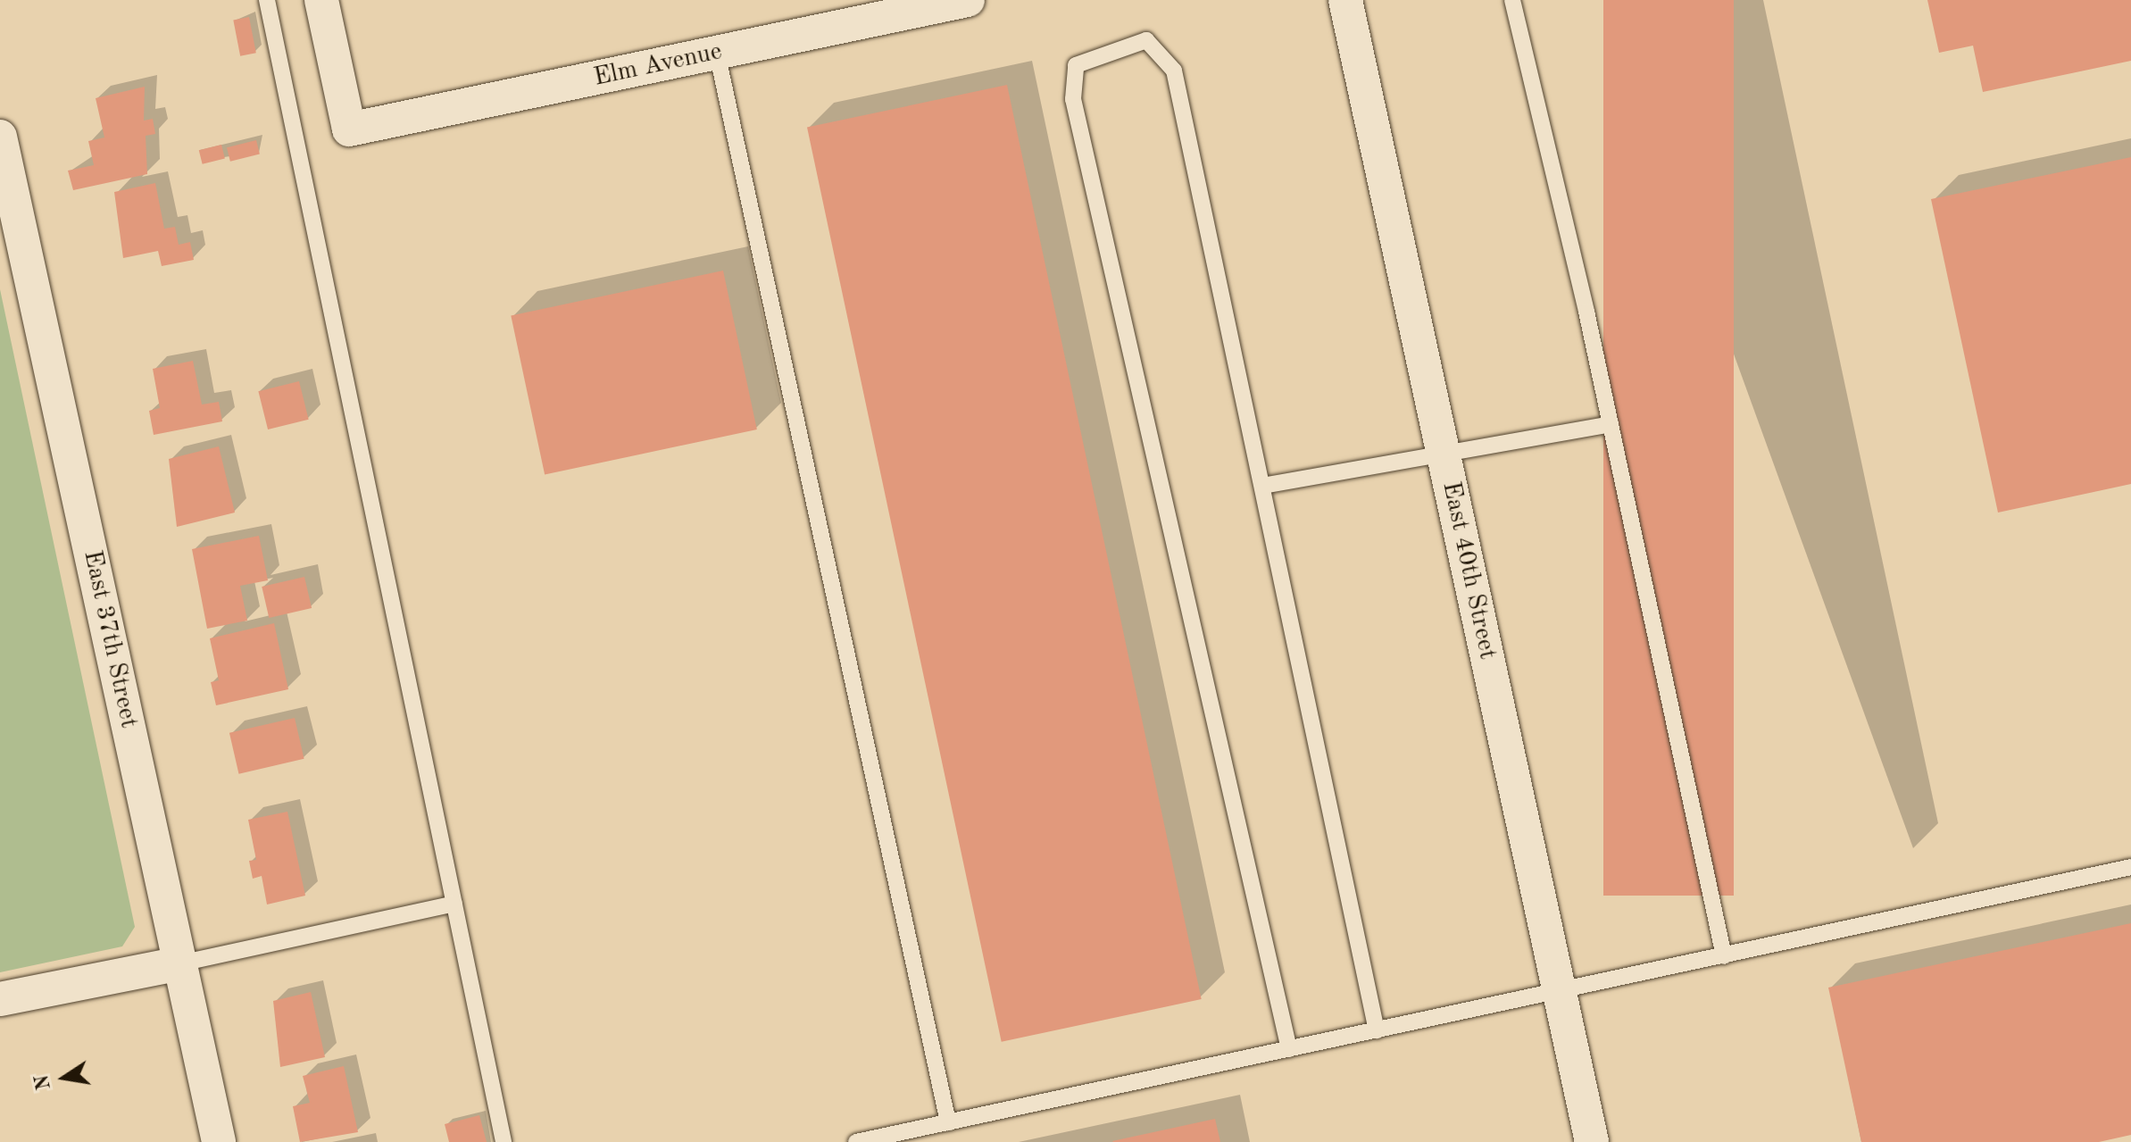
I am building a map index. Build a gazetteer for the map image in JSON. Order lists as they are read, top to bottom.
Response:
{
  "streets": {
    "street": ["Elm Avenue", "East 40th Street", "East 37th Street"]
  },
  "north": "left"
}
